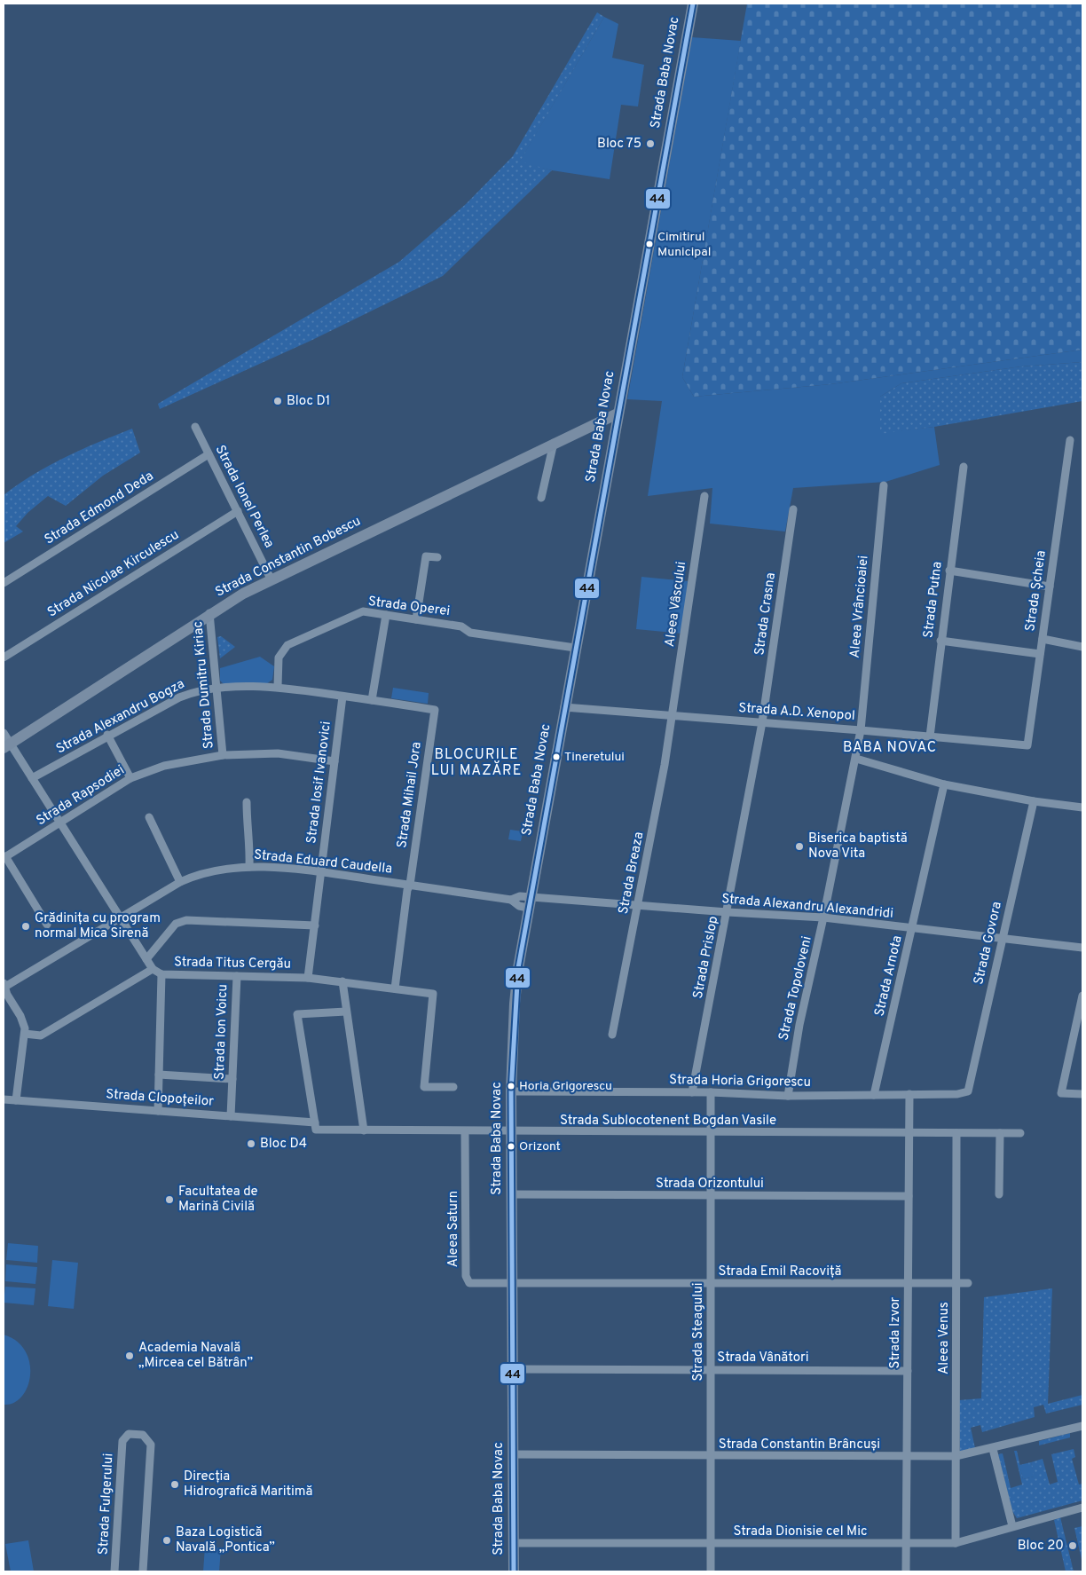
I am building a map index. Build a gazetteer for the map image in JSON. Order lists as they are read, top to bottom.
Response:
{
  "streets": {
    "main road": ["Strada Baba Novac", "Strada Constantin Bobescu"],
    "street": [
      "Strada Ionel Perlea",
      "Strada Edmond Deda",
      "Strada Nicolae Kirculescu",
      "Strada Șcheia",
      "Strada Putna",
      "Aleea Vâscului",
      "Strada Operei",
      "Aleea Vrâncioaiei",
      "Strada Crasna",
      "Strada Dumitru Kiriac",
      "Strada A.D. Xenopol",
      "Strada Alexandru Bogza",
      "Strada Iosif Ivanovici",
      "Strada Mihail Jora",
      "Strada Rapsodiei",
      "Strada Eduard Caudella",
      "Strada Breaza",
      "Strada Alexandru Alexandridi",
      "Strada Govora",
      "Strada Prislop",
      "Strada Titus Cergău",
      "Strada Arnota",
      "Strada Topoloveni",
      "Strada Ion Voicu",
      "Strada Horia Grigorescu",
      "Strada Clopoțeilor",
      "Strada Sublocotenent Bogdan Vasile",
      "Strada Orizontului",
      "Aleea Saturn",
      "Strada Emil Racoviță",
      "Strada Steagului",
      "Strada Izvor",
      "Aleea Venus",
      "Strada Vânători",
      "Strada Constantin Brâncuși",
      "Strada Fulgerului",
      "Strada Dionisie cel Mic"
    ]
  },
  "crossings": [
    ["Strada Baba Novac", "Strada Constantin Bobescu"],
    ["Strada Baba Novac", "Strada Operei"],
    ["Strada Baba Novac", "Strada A.D. Xenopol"],
    ["Strada Baba Novac", "Strada Eduard Caudella"],
    ["Strada Baba Novac", "Strada Alexandru Alexandridi"],
    ["Strada Baba Novac", "Strada Horia Grigorescu"],
    ["Strada Baba Novac", "Strada Sublocotenent Bogdan Vasile"],
    ["Strada Baba Novac", "Strada Orizontului"],
    ["Strada Baba Novac", "Aleea Saturn"],
    ["Strada Baba Novac", "Strada Emil Racoviță"],
    ["Strada Baba Novac", "Strada Vânători"],
    ["Strada Baba Novac", "Strada Constantin Brâncuși"],
    ["Strada Baba Novac", "Strada Dionisie cel Mic"],
    ["Strada Ionel Perlea", "Strada Edmond Deda"],
    ["Strada Ionel Perlea", "Strada Constantin Bobescu"],
    ["Strada Ionel Perlea", "Strada Nicolae Kirculescu"],
    ["Strada Constantin Bobescu", "Strada Dumitru Kiriac"],
    ["Strada Șcheia", "Strada A.D. Xenopol"],
    ["Strada Putna", "Strada A.D. Xenopol"],
    ["Aleea Vâscului", "Strada A.D. Xenopol"],
    ["Aleea Vâscului", "Strada Breaza"],
    ["Strada Operei", "Strada Alexandru Bogza"],
    ["Aleea Vrâncioaiei", "Strada A.D. Xenopol"],
    ["Aleea Vrâncioaiei", "Strada Topoloveni"],
    ["Strada Crasna", "Strada A.D. Xenopol"],
    ["Strada Crasna", "Strada Prislop"],
    ["Strada Dumitru Kiriac", "Strada Alexandru Bogza"],
    ["Strada Dumitru Kiriac", "Strada Rapsodiei"],
    ["Strada A.D. Xenopol", "Strada Breaza"],
    ["Strada A.D. Xenopol", "Strada Prislop"],
    ["Strada A.D. Xenopol", "Strada Topoloveni"],
    ["Strada Alexandru Bogza", "Strada Iosif Ivanovici"],
    ["Strada Alexandru Bogza", "Strada Mihail Jora"],
    ["Strada Iosif Ivanovici", "Strada Rapsodiei"],
    ["Strada Iosif Ivanovici", "Strada Eduard Caudella"],
    ["Strada Iosif Ivanovici", "Strada Titus Cergău"],
    ["Strada Mihail Jora", "Strada Eduard Caudella"],
    ["Strada Mihail Jora", "Strada Titus Cergău"],
    ["Strada Eduard Caudella", "Strada Alexandru Alexandridi"],
    ["Strada Breaza", "Strada Alexandru Alexandridi"],
    ["Strada Alexandru Alexandridi", "Strada Govora"],
    ["Strada Alexandru Alexandridi", "Strada Prislop"],
    ["Strada Alexandru Alexandridi", "Strada Arnota"],
    ["Strada Alexandru Alexandridi", "Strada Topoloveni"],
    ["Strada Govora", "Strada Horia Grigorescu"],
    ["Strada Prislop", "Strada Horia Grigorescu"],
    ["Strada Titus Cergău", "Strada Ion Voicu"],
    ["Strada Arnota", "Strada Horia Grigorescu"],
    ["Strada Topoloveni", "Strada Horia Grigorescu"],
    ["Strada Ion Voicu", "Strada Clopoțeilor"],
    ["Strada Horia Grigorescu", "Strada Steagului"],
    ["Strada Horia Grigorescu", "Strada Izvor"],
    ["Strada Clopoțeilor", "Strada Sublocotenent Bogdan Vasile"],
    ["Strada Sublocotenent Bogdan Vasile", "Aleea Saturn"],
    ["Strada Sublocotenent Bogdan Vasile", "Strada Steagului"],
    ["Strada Sublocotenent Bogdan Vasile", "Strada Izvor"],
    ["Strada Sublocotenent Bogdan Vasile", "Aleea Venus"],
    ["Strada Orizontului", "Strada Steagului"],
    ["Strada Orizontului", "Strada Izvor"],
    ["Aleea Saturn", "Strada Emil Racoviță"],
    ["Strada Emil Racoviță", "Strada Steagului"],
    ["Strada Emil Racoviță", "Strada Izvor"],
    ["Strada Emil Racoviță", "Aleea Venus"],
    ["Strada Steagului", "Strada Vânători"],
    ["Strada Steagului", "Strada Constantin Brâncuși"],
    ["Strada Steagului", "Strada Dionisie cel Mic"],
    ["Strada Izvor", "Strada Vânători"],
    ["Strada Izvor", "Strada Constantin Brâncuși"],
    ["Strada Izvor", "Strada Dionisie cel Mic"],
    ["Aleea Venus", "Strada Constantin Brâncuși"],
    ["Aleea Venus", "Strada Dionisie cel Mic"]
  ],
  "districts": ["BABA NOVAC", "BLOCURILE LUI MAZĂRE"],
  "places": [
    "Bloc 75",
    "Cimitirul Municipal",
    "Bloc D1",
    "Tineretului",
    "Biserica baptistă Nova Vita",
    "Grădinița cu program normal Mica Sirenă",
    "Horia Grigorescu",
    "Bloc D4",
    "Orizont",
    "Facultatea de Marină Civilă",
    "Academia Navală „Mircea cel Bătrân”",
    "Direcția Hidrografică Maritimă",
    "Baza Logistică Navală „Pontica”",
    "Bloc 20"
  ],
  "lines": ["transit line 44"]
}
